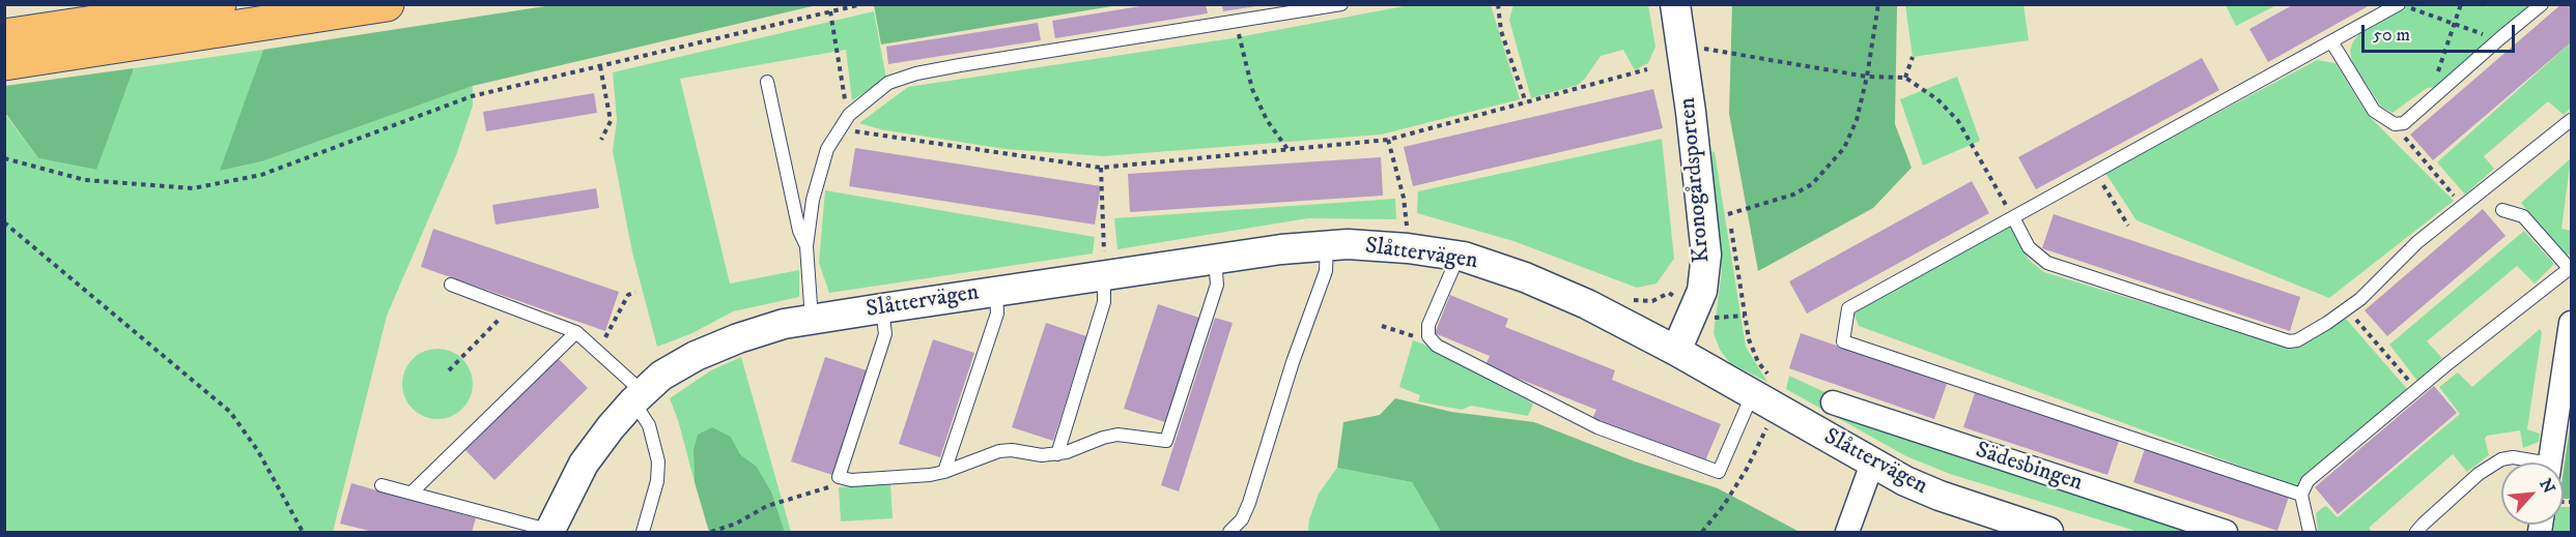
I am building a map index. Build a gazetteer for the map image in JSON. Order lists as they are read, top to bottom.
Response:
{
  "streets": {
    "street": ["Kronogårdsporten", "Slåttervägen", "Sädesbingen"]
  },
  "crossings": [
    ["Kronogårdsporten", "Slåttervägen"]
  ],
  "scale_bar": "50 m",
  "north": "top right"
}
